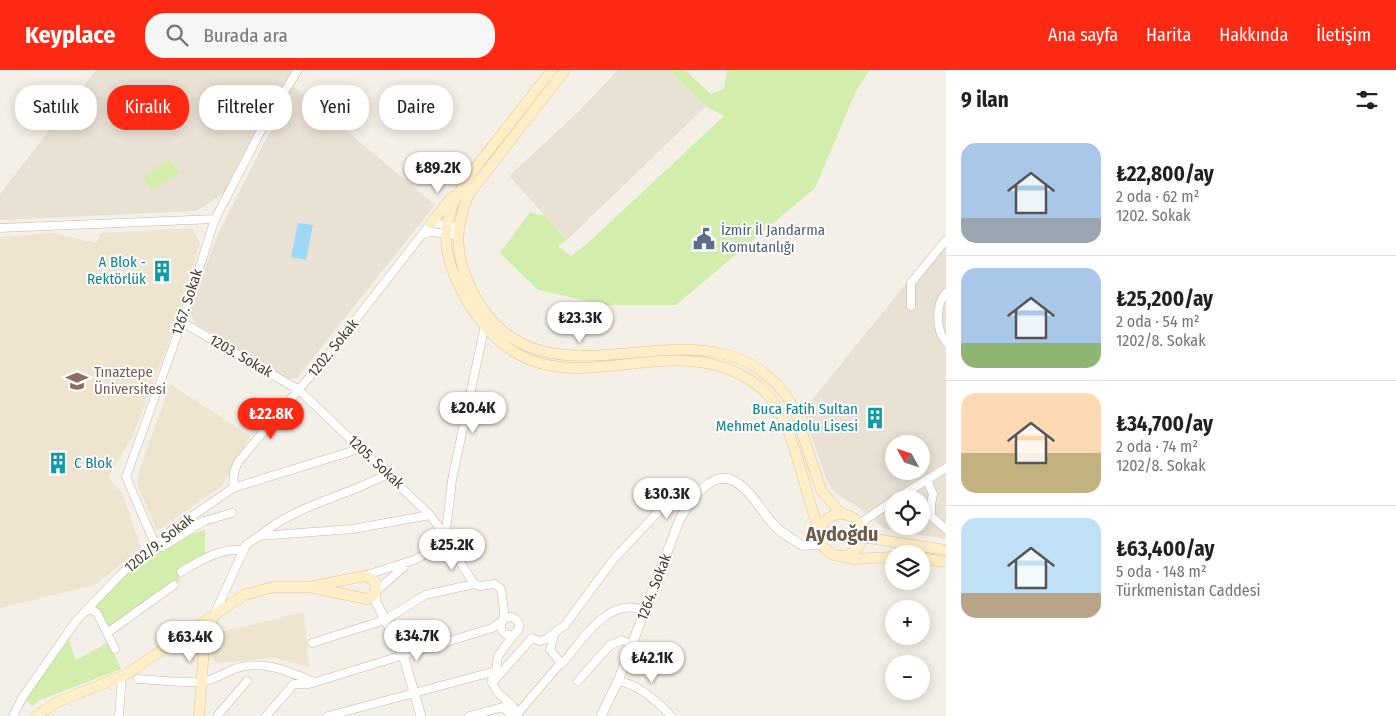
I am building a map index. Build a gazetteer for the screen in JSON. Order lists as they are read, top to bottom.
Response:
{
  "streets": {
    "street": [
      "1267. Sokak",
      "1202. Sokak",
      "1203. Sokak",
      "1205. Sokak",
      "1202/9. Sokak",
      "1264. Sokak"
    ]
  },
  "crossings": [
    ["1267. Sokak", "1203. Sokak"],
    ["1267. Sokak", "1202/9. Sokak"],
    ["1202. Sokak", "1203. Sokak"],
    ["1202. Sokak", "1205. Sokak"],
    ["1202. Sokak", "1202/9. Sokak"],
    ["1203. Sokak", "1205. Sokak"],
    ["1205. Sokak", "1202/9. Sokak"]
  ],
  "districts": ["Aydoğdu"],
  "places": {
    "public building": ["İzmir İl Jandarma Komutanlığı"],
    "building": ["A Blok - Rektörlük", "Buca Fatih Sultan Mehmet Anadolu Lisesi", "C Blok"],
    "school or university": ["Tınaztepe Üniversitesi"]
  },
  "north": "top left",
  "page": {
    "header": "Keyplace",
    "search": "Burada ara",
    "nav": [
      "Ana sayfa",
      "Harita",
      "Hakkında",
      "İletişim"
    ],
    "heading": "9 ilan",
    "chip": [
      "Satılık",
      "Kiralık",
      "Filtreler",
      "Yeni",
      "Daire"
    ],
    "list": [
      {
        "name": "₺22,800/ay",
        "note": "2 oda · 62 m² · 1202. Sokak"
      },
      {
        "name": "₺25,200/ay",
        "note": "2 oda · 54 m² · 1202/8. Sokak"
      },
      {
        "name": "₺34,700/ay",
        "note": "2 oda · 74 m² · 1202/8. Sokak"
      },
      {
        "name": "₺63,400/ay",
        "note": "5 oda · 148 m² · Türkmenistan Caddesi"
      }
    ],
    "price": [
      "₺89.2K",
      "₺23.3K",
      "₺20.4K",
      "₺22.8K",
      "₺30.3K",
      "₺25.2K",
      "₺34.7K",
      "₺63.4K",
      "₺42.1K"
    ],
    "map_buttons": ["+", "−"]
  }
}
